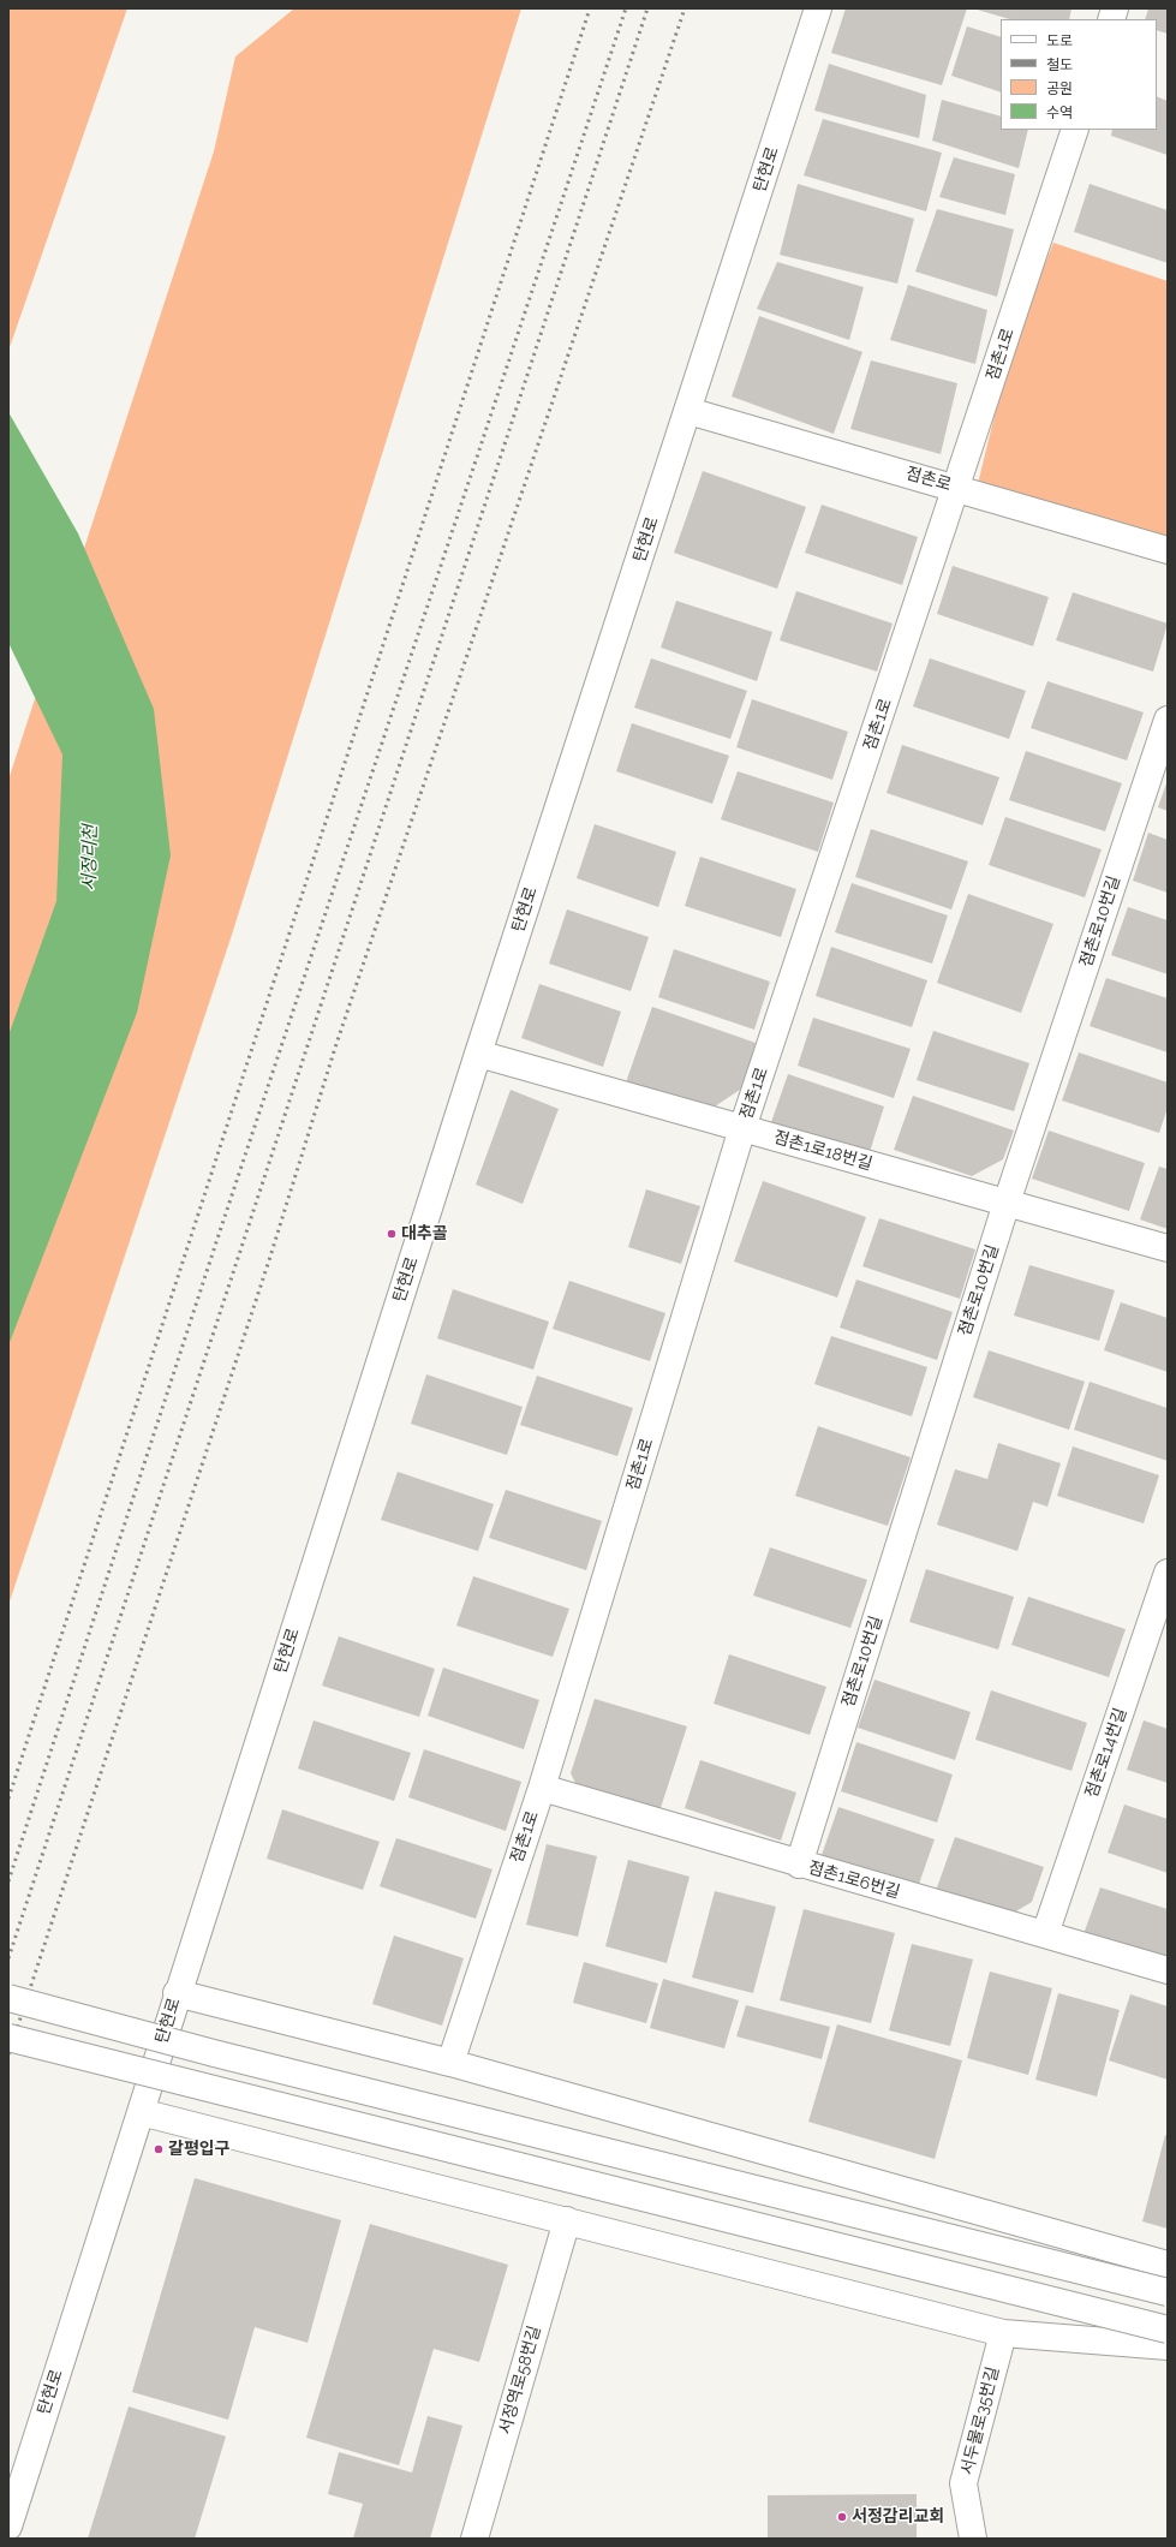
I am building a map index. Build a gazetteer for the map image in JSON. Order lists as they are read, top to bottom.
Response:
{
  "streets": {
    "street": [
      "탄현로",
      "점촌1로",
      "점촌로",
      "점촌로10번길",
      "점촌1로18번길",
      "점촌로14번길",
      "점촌1로6번길",
      "서정역로58번길",
      "서두물로35번길"
    ]
  },
  "crossings": [
    ["탄현로", "점촌로"],
    ["탄현로", "점촌1로18번길"],
    ["점촌1로", "점촌로"],
    ["점촌1로", "점촌1로18번길"],
    ["점촌1로", "점촌1로6번길"],
    ["점촌로10번길", "점촌1로18번길"],
    ["점촌로10번길", "점촌1로6번길"],
    ["점촌로14번길", "점촌1로6번길"]
  ],
  "water": ["서정리천"],
  "places": ["대추골", "갈평입구", "서정감리교회"],
  "legend": [
    "도로",
    "철도",
    "공원",
    "수역"
  ]
}
